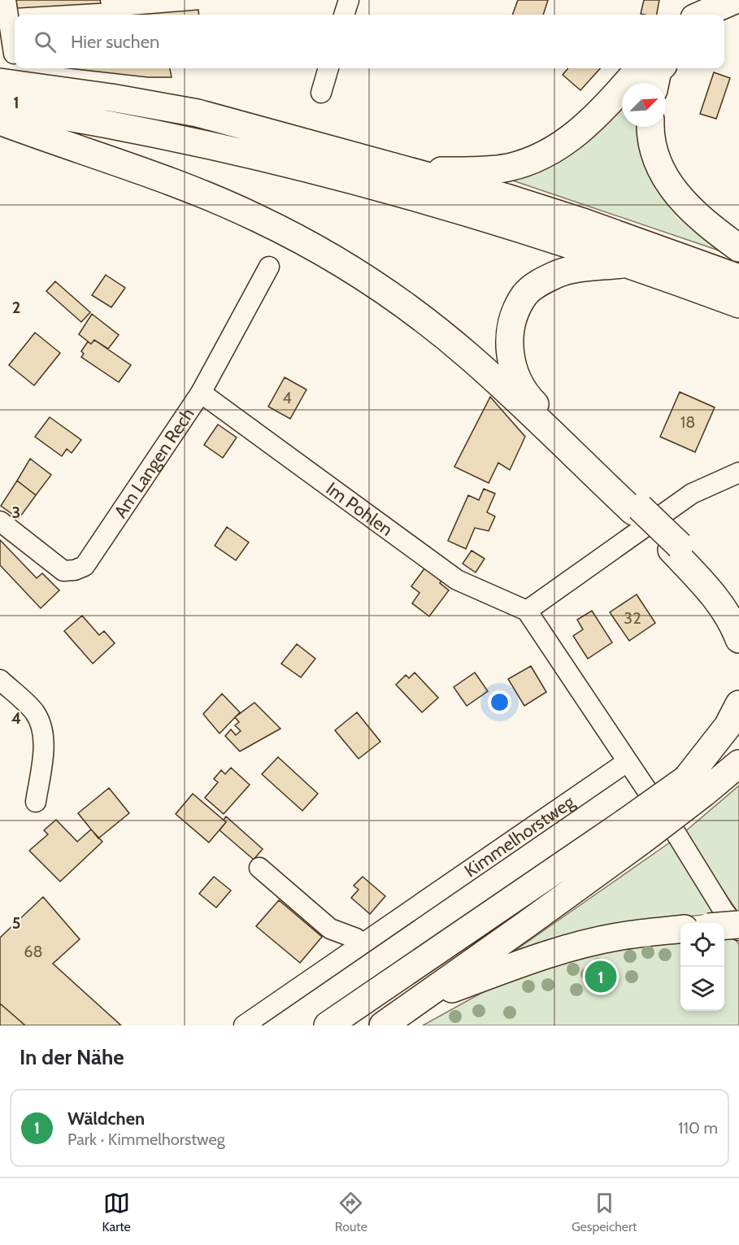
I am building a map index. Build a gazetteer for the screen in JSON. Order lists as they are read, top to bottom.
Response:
{
  "streets": {
    "street": ["Am Langen Rech", "Im Pohlen", "Kimmelhorstweg"]
  },
  "crossings": [
    ["Am Langen Rech", "Im Pohlen"]
  ],
  "house_numbers": [
    "4",
    "18",
    "32",
    "68"
  ],
  "north": "top right",
  "page": {
    "search": "Hier suchen",
    "pins": "1",
    "heading": "In der Nähe",
    "list": [
      {
        "mark": "1",
        "name": "Wäldchen",
        "note": "Park · Kimmelhorstweg",
        "value": "110 m"
      }
    ],
    "nav": ["Karte", "Route", "Gespeichert"]
  },
  "grid": {
    "rows": [
      "1",
      "2",
      "3",
      "4",
      "5"
    ]
  }
}
